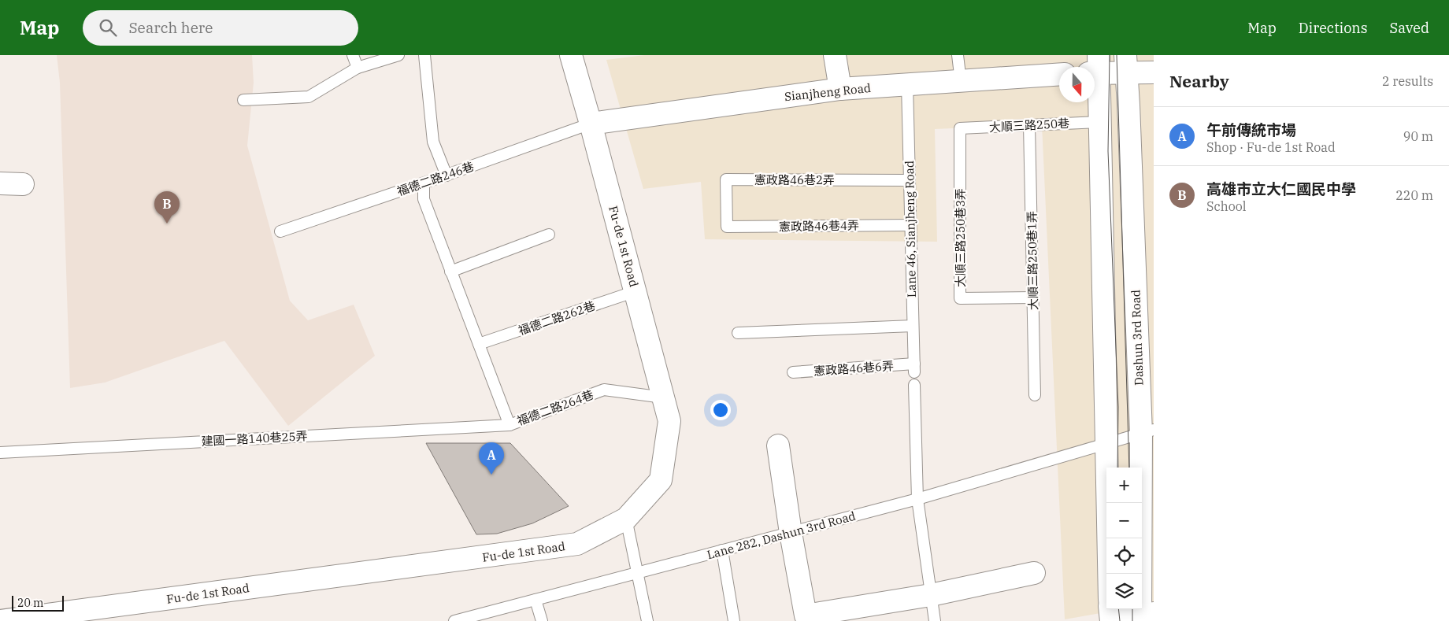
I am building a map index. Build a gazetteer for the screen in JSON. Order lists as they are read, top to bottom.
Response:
{
  "streets": {
    "street": ["Sianjheng Road", "Fu-de 1st Road", "Dashun 3rd Road"],
    "lane": [
      "大順三路250巷",
      "福德二路246巷",
      "憲政路46巷2弄",
      "憲政路46巷4弄",
      "Lane 46, Sianjheng Road",
      "大順三路250巷3弄",
      "大順三路250巷1弄",
      "福德二路262巷",
      "憲政路46巷6弄",
      "福德二路264巷",
      "建國一路140巷25弄",
      "Lane 282, Dashun 3rd Road"
    ]
  },
  "crossings": [
    ["Sianjheng Road", "福德二路246巷"],
    ["Sianjheng Road", "Lane 46, Sianjheng Road"],
    ["Sianjheng Road", "Fu-de 1st Road"],
    ["大順三路250巷", "大順三路250巷3弄"],
    ["大順三路250巷", "大順三路250巷1弄"],
    ["福德二路246巷", "Fu-de 1st Road"],
    ["福德二路246巷", "福德二路264巷"],
    ["憲政路46巷2弄", "憲政路46巷4弄"],
    ["憲政路46巷2弄", "Lane 46, Sianjheng Road"],
    ["憲政路46巷4弄", "Lane 46, Sianjheng Road"],
    ["Lane 46, Sianjheng Road", "憲政路46巷6弄"],
    ["大順三路250巷3弄", "大順三路250巷1弄"],
    ["Fu-de 1st Road", "福德二路262巷"],
    ["Fu-de 1st Road", "福德二路264巷"],
    ["福德二路262巷", "福德二路264巷"],
    ["Dashun 3rd Road", "Lane 282, Dashun 3rd Road"],
    ["福德二路264巷", "建國一路140巷25弄"]
  ],
  "scale_bar": "20 m",
  "north": "bottom",
  "page": {
    "header": "Map",
    "search": "Search here",
    "nav": ["Map", "Directions", "Saved"],
    "heading": ["Nearby", "2 results"],
    "list": [
      {
        "mark": "A",
        "name": "午前傳統市場",
        "note": "Shop · Fu-de 1st Road",
        "value": "90 m"
      },
      {
        "mark": "B",
        "name": "高雄市立大仁國民中學",
        "note": "School",
        "value": "220 m"
      }
    ],
    "pins": ["B", "A"],
    "map_buttons": ["+", "−"],
    "scale": "20 m"
  }
}
